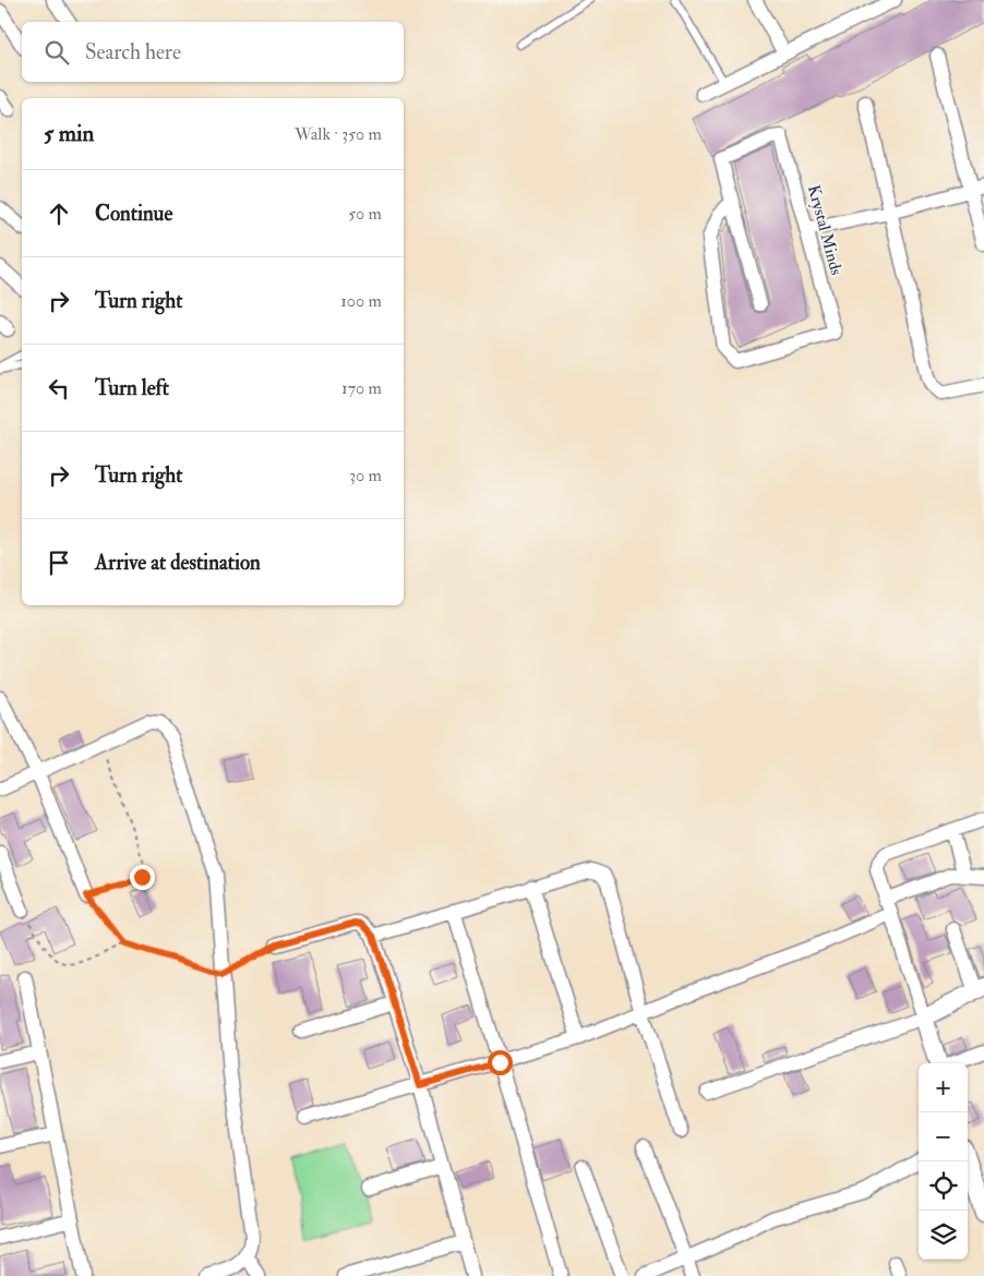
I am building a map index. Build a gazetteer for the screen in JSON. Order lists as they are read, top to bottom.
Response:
{
  "streets": {
    "street": ["Krystal Minds"]
  },
  "page": {
    "search": "Search here",
    "heading": ["5 min", "Walk · 350 m"],
    "list": [
      ["Continue", "50 m"],
      ["Turn right", "100 m"],
      ["Turn left", "170 m"],
      ["Turn right", "30 m"],
      "Arrive at destination"
    ],
    "map_buttons": ["+", "−"]
  }
}
